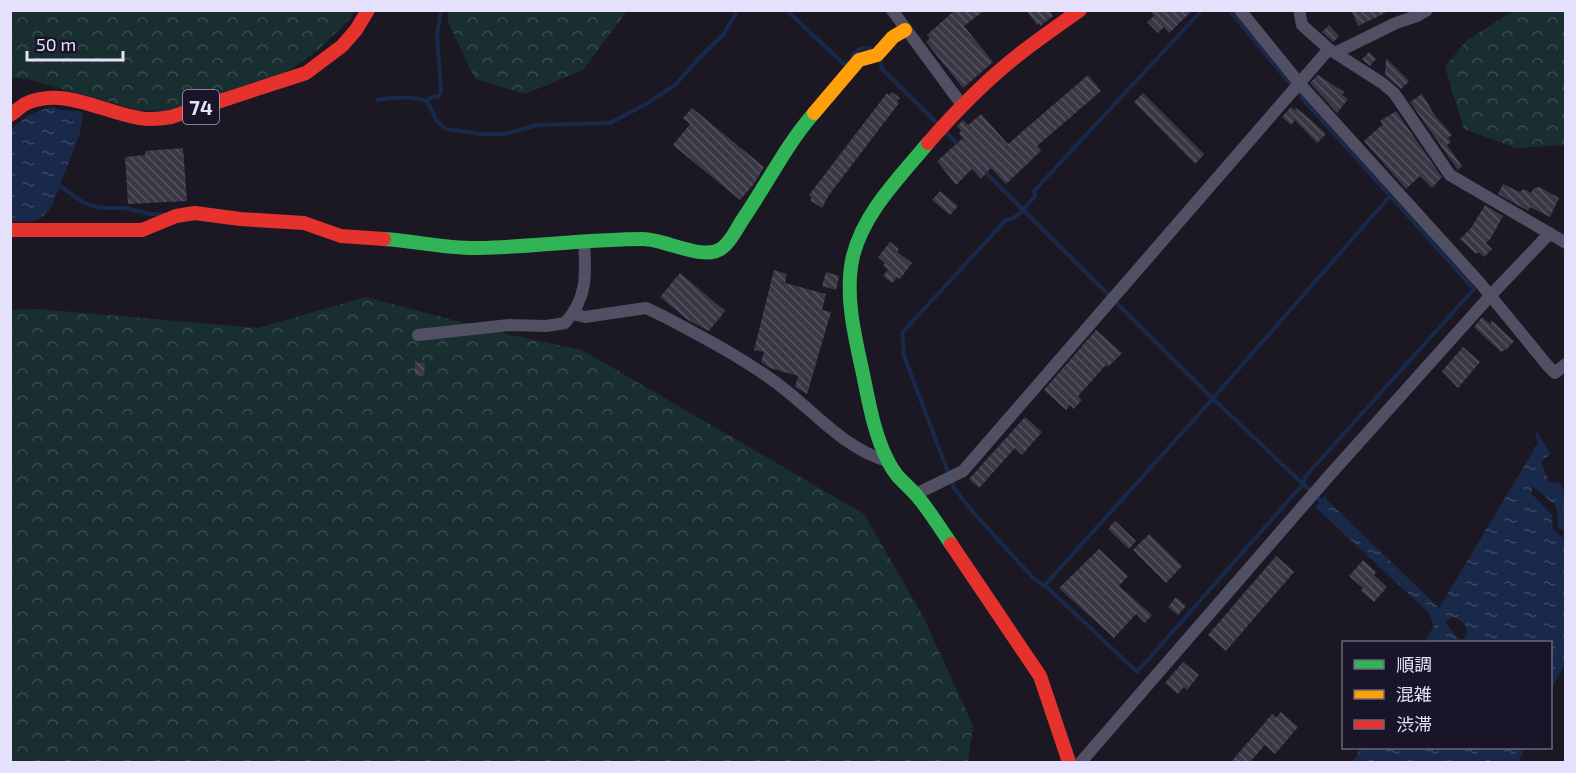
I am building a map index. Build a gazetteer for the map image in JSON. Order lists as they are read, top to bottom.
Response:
{
  "streets": {
    "street": ["74"]
  },
  "legend": ["順調", "混雑", "渋滞"],
  "scale_bar": "50 m"
}
